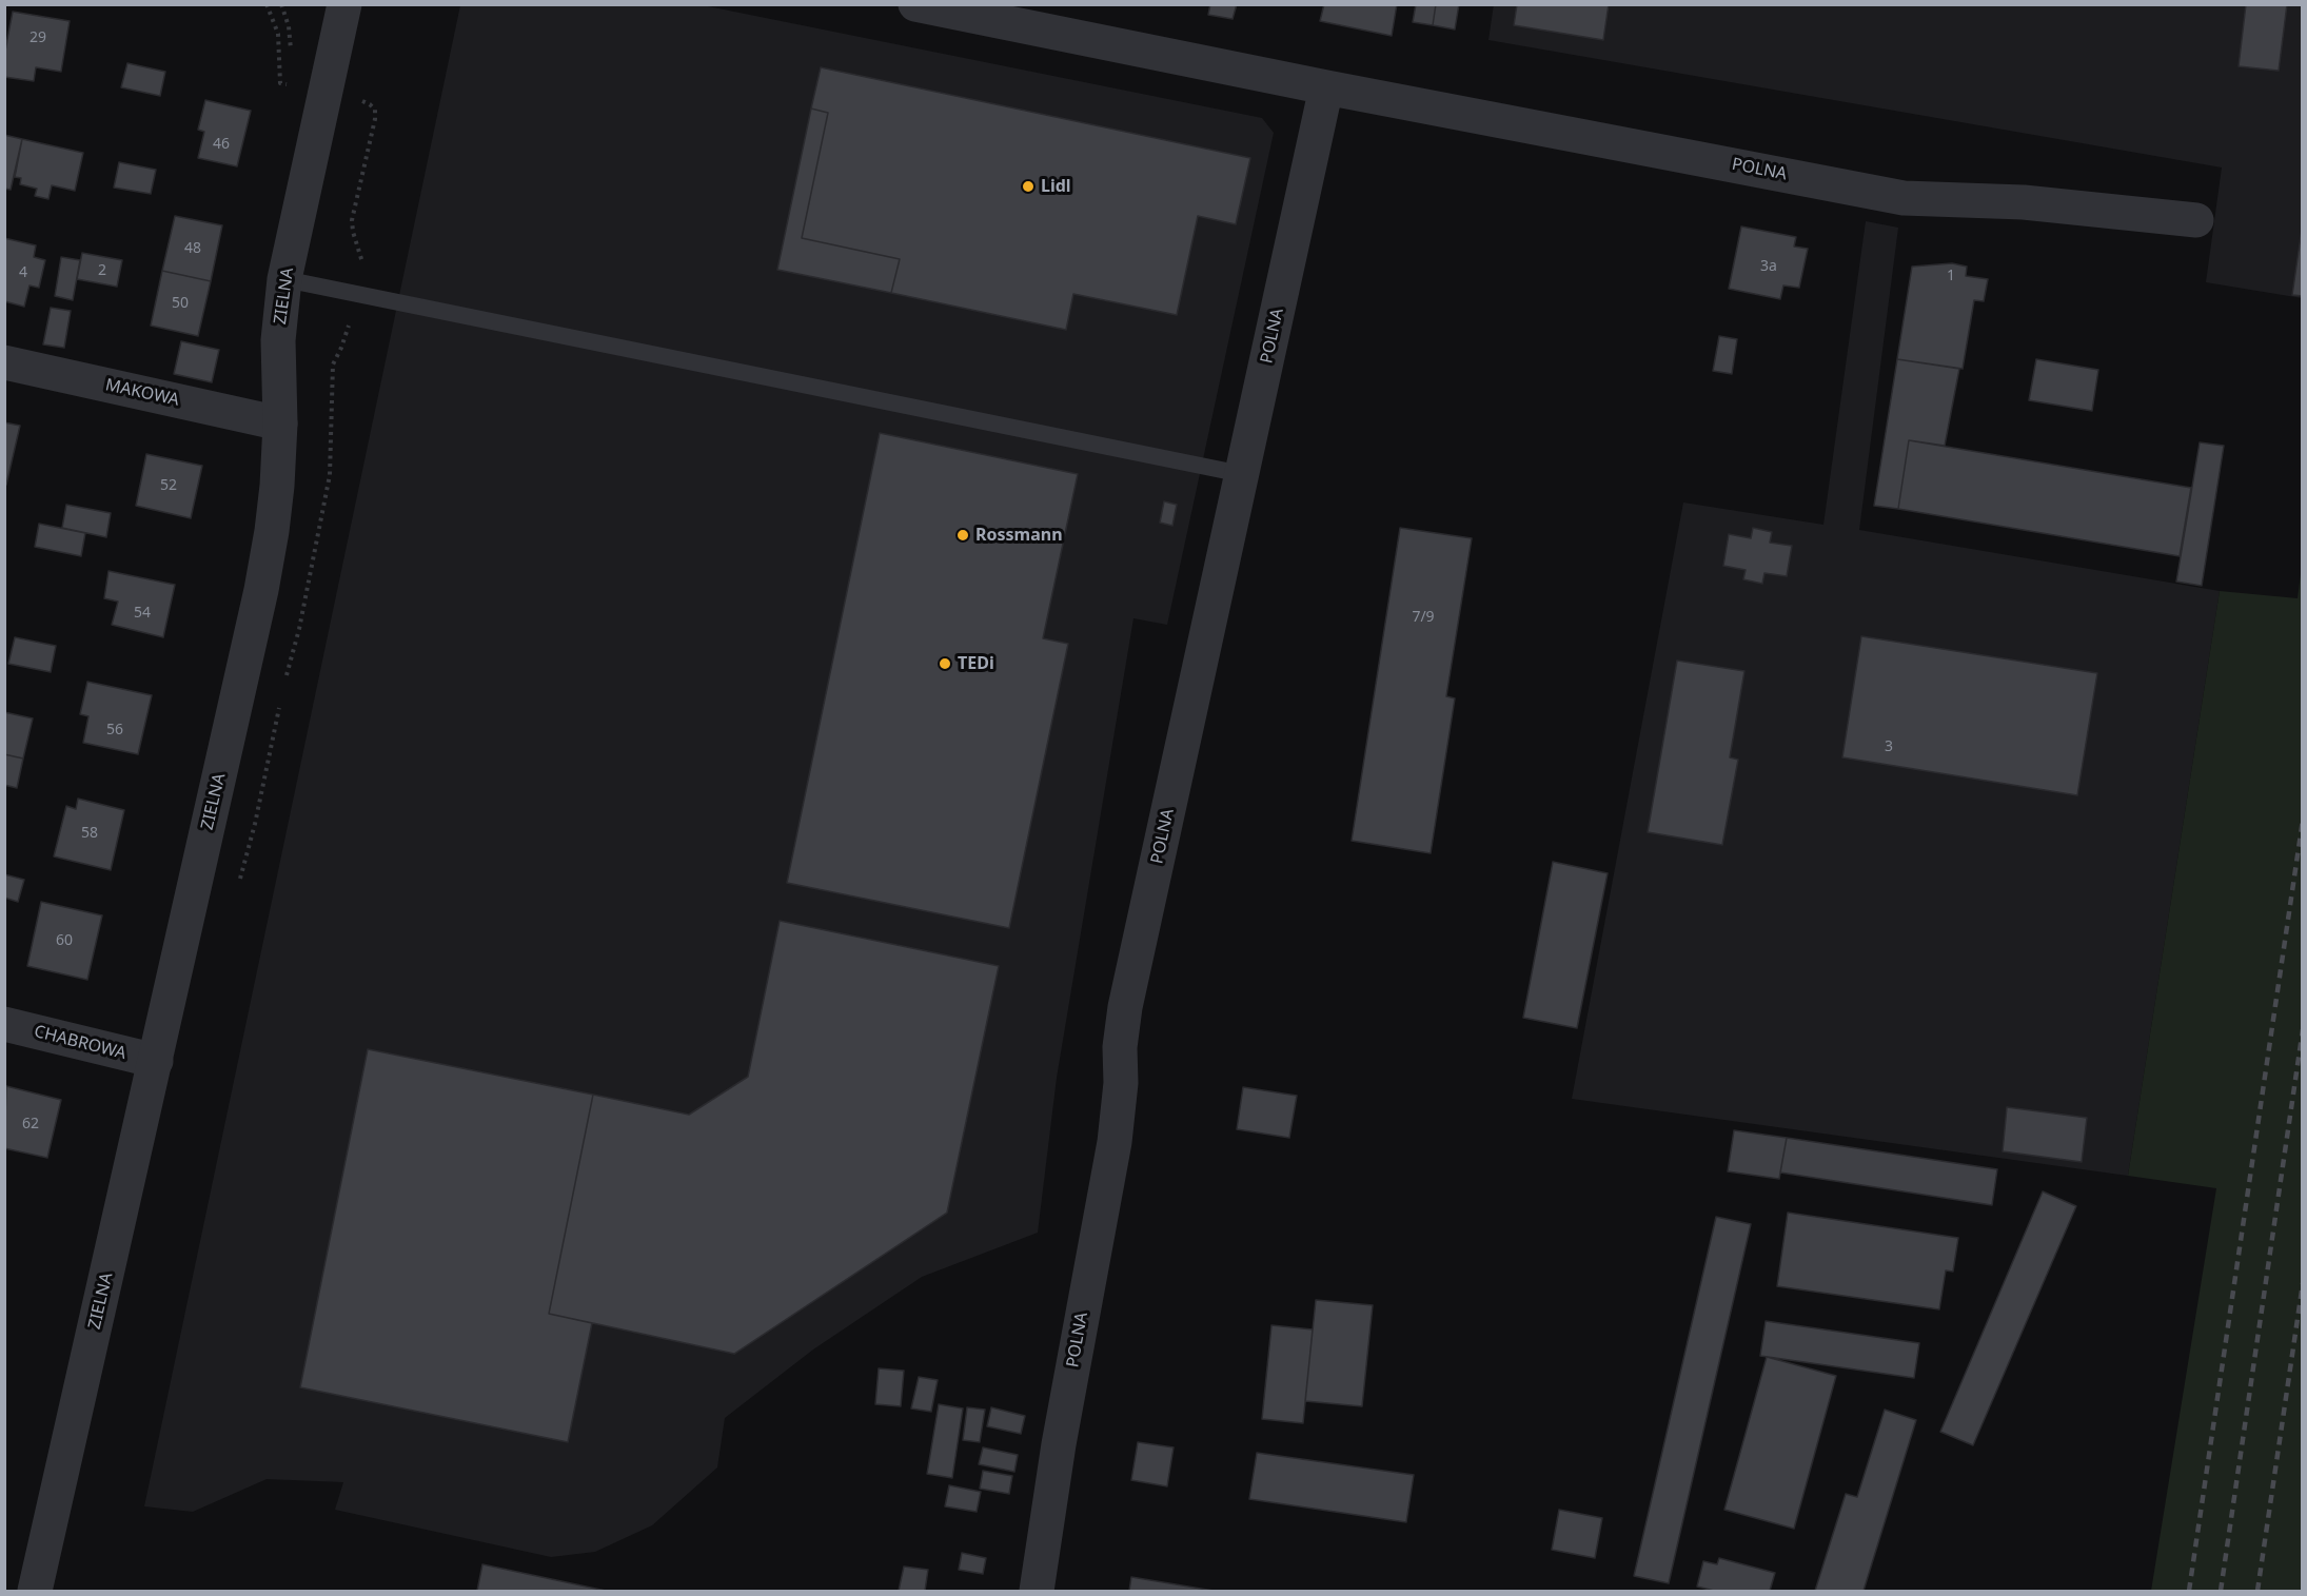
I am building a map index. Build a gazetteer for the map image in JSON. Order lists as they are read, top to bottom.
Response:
{
  "streets": {
    "street": [
      "POLNA",
      "ZIELNA",
      "MAKOWA",
      "CHABROWA"
    ]
  },
  "crossings": [
    ["ZIELNA", "MAKOWA"],
    ["ZIELNA", "CHABROWA"]
  ],
  "places": ["Lidl", "Rossmann", "TEDi"],
  "house_numbers": [
    "29",
    "46",
    "48",
    "3a",
    "2",
    "4",
    "1",
    "50",
    "52",
    "54",
    "7/9",
    "56",
    "3",
    "58",
    "60",
    "62"
  ]
}
